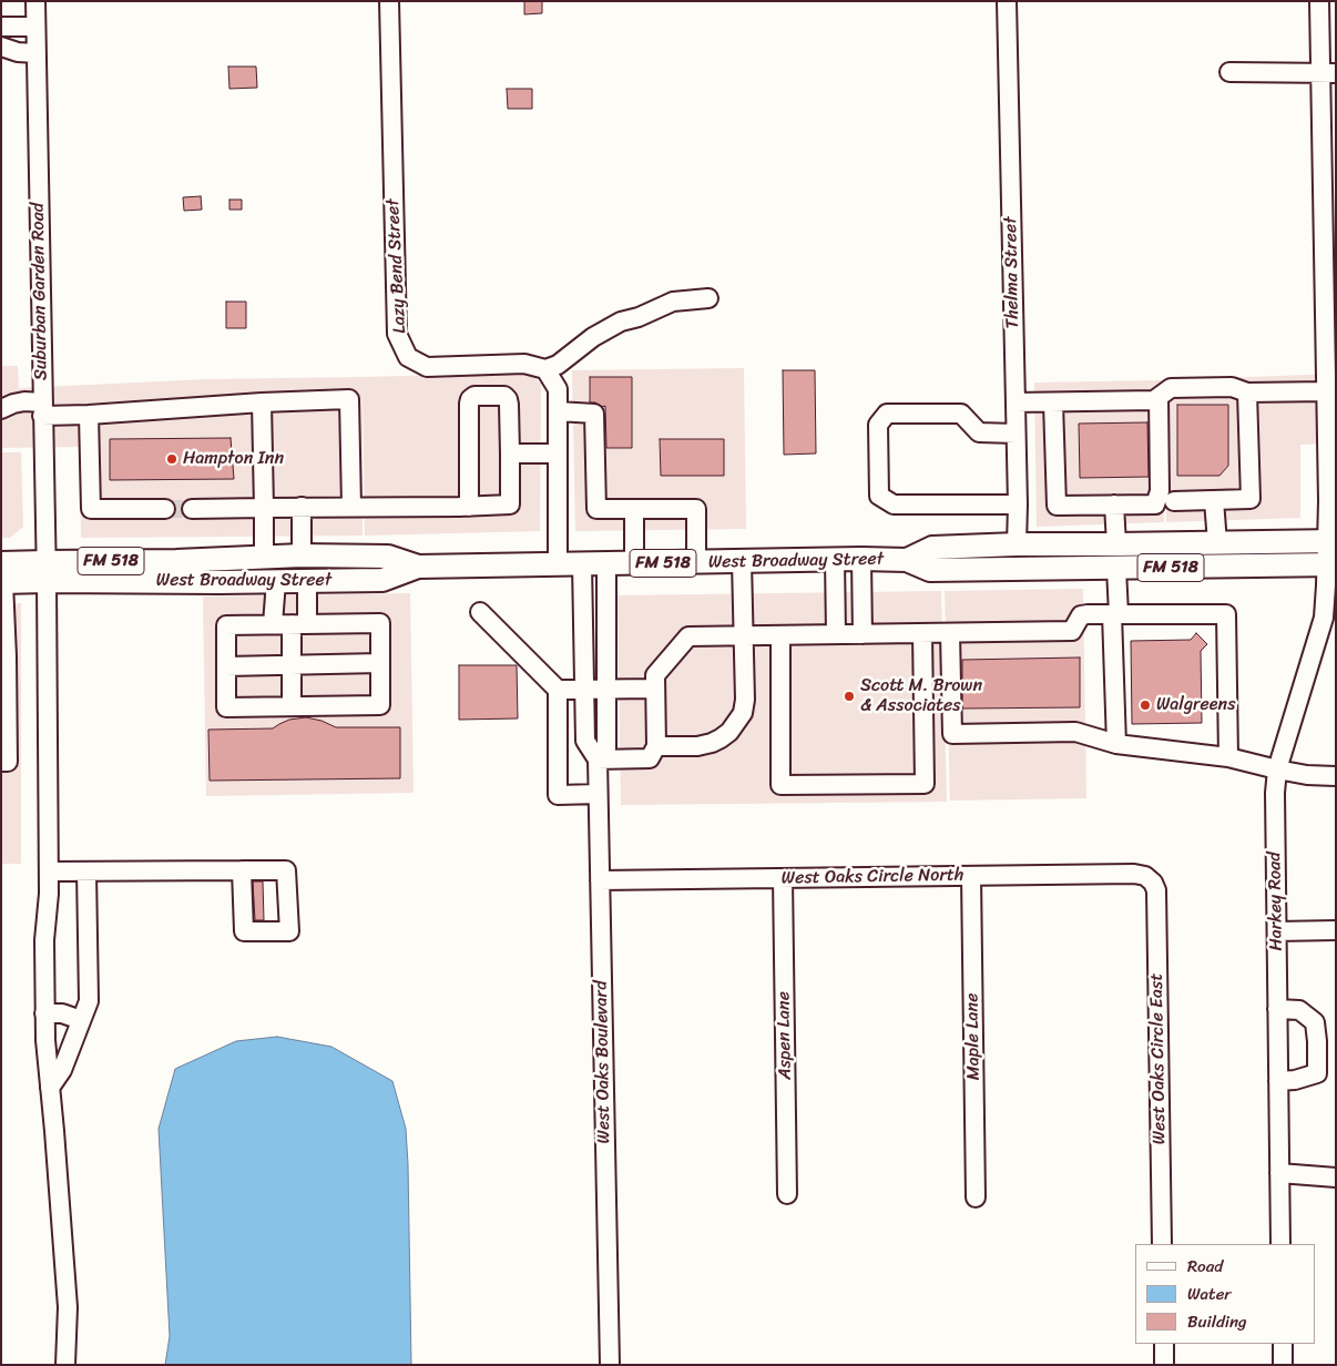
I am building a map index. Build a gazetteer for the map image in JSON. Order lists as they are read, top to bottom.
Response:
{
  "streets": {
    "main road": ["FM 518", "West Broadway Street"],
    "street": [
      "Lazy Bend Street",
      "Thelma Street",
      "Suburban Garden Road",
      "West Oaks Circle North",
      "Harkey Road",
      "Aspen Lane",
      "Maple Lane",
      "West Oaks Circle East",
      "West Oaks Boulevard"
    ]
  },
  "crossings": [
    ["Thelma Street", "West Broadway Street"],
    ["Suburban Garden Road", "West Broadway Street"],
    ["West Broadway Street", "Harkey Road"],
    ["West Broadway Street", "West Oaks Boulevard"],
    ["West Oaks Circle North", "Aspen Lane"],
    ["West Oaks Circle North", "Maple Lane"],
    ["West Oaks Circle North", "West Oaks Circle East"],
    ["West Oaks Circle North", "West Oaks Boulevard"]
  ],
  "places": ["Hampton Inn", "Scott M. Brown & Associates", "Walgreens"],
  "legend": ["Road", "Water", "Building"]
}
